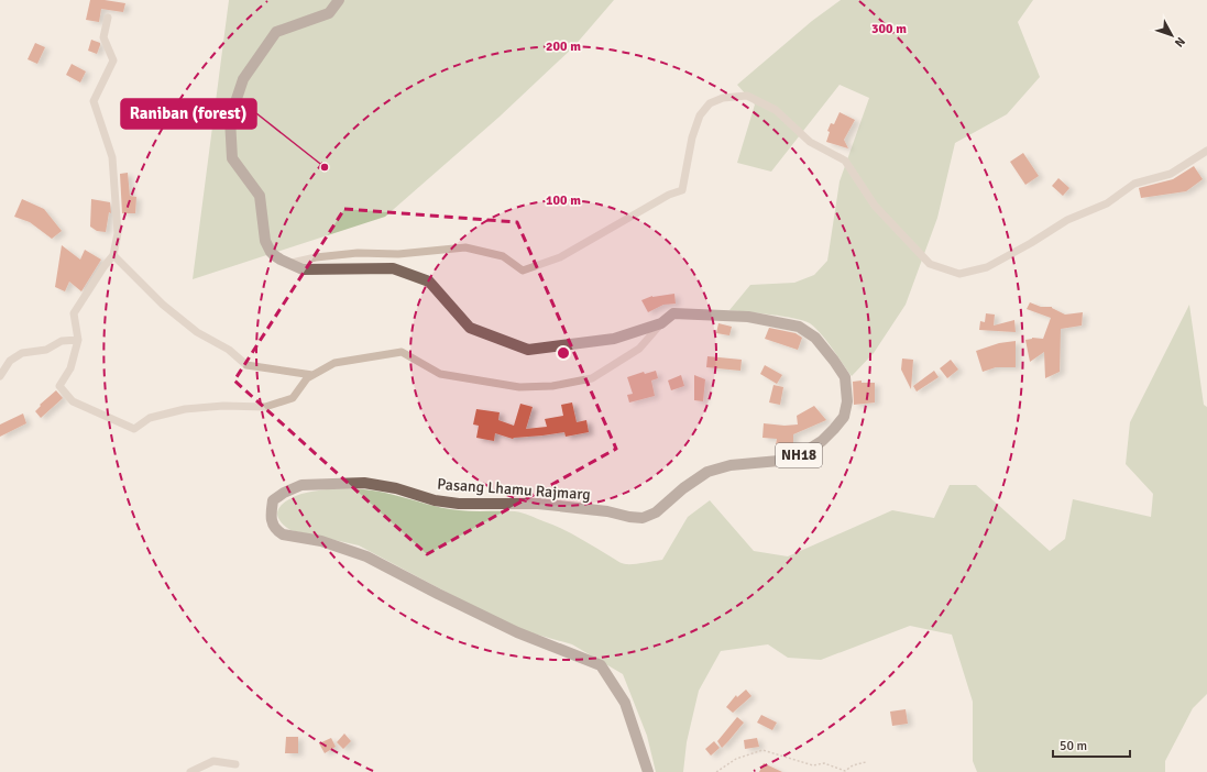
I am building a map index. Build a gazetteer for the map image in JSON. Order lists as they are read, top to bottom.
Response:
{
  "streets": {
    "main road": ["NH18", "Pasang Lhamu Rajmarg"]
  },
  "places": ["Raniban (forest)"],
  "scale_bar": "50 m",
  "north": "bottom right",
  "rings": ["300 m", "200 m", "100 m"]
}
